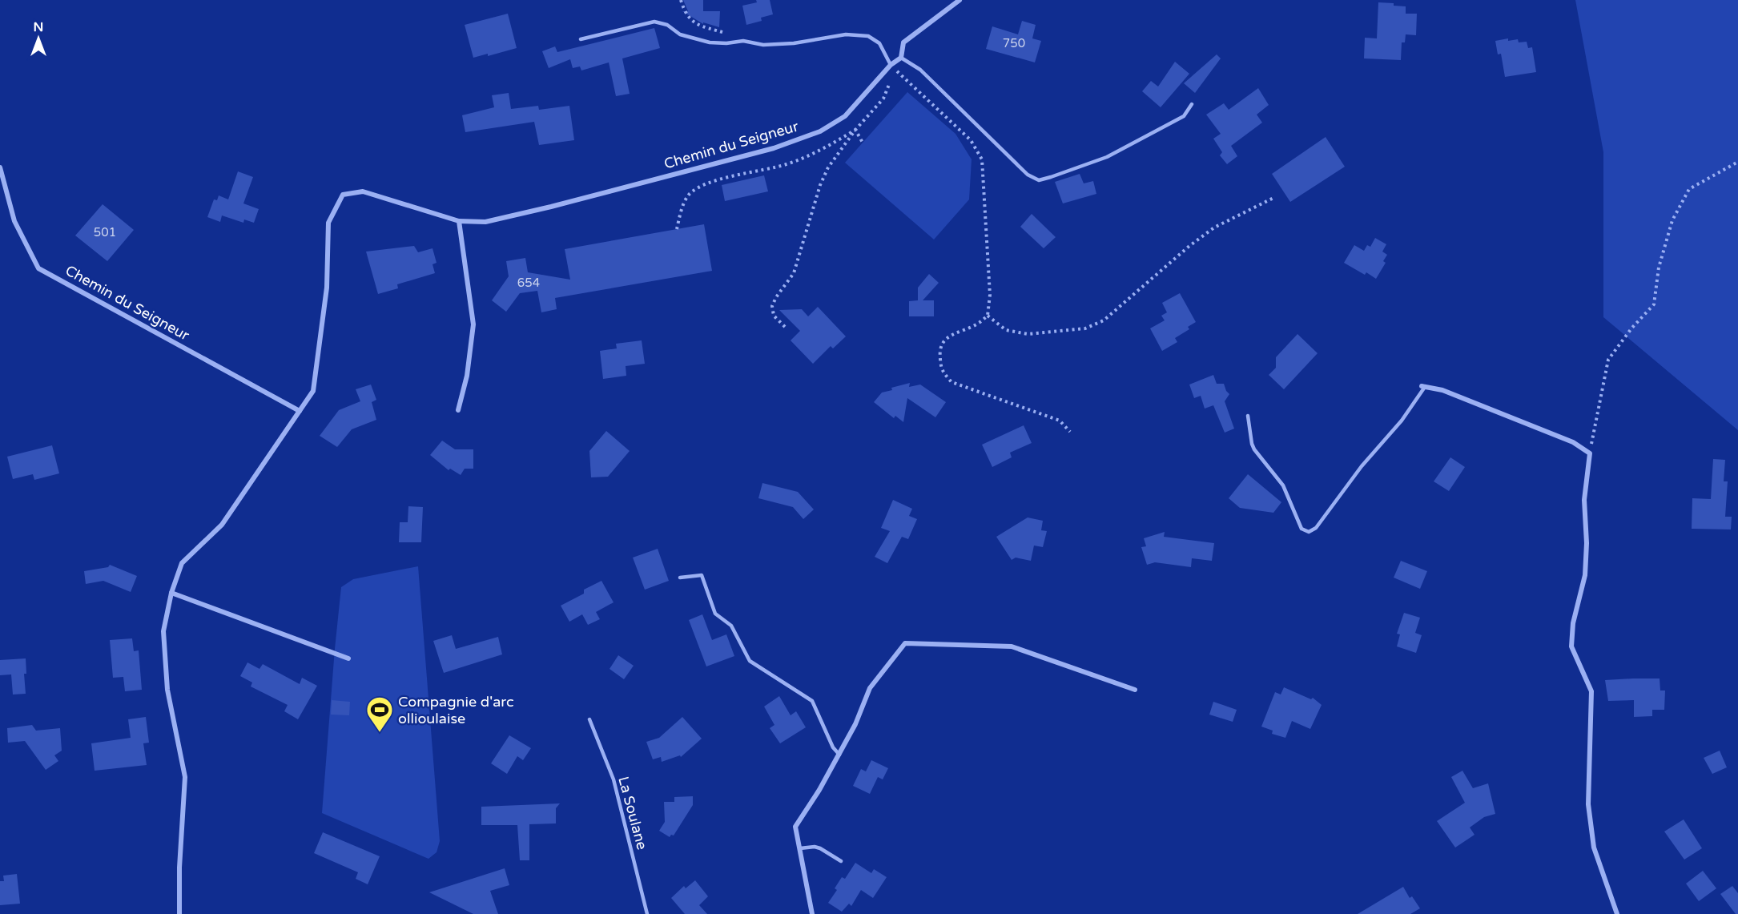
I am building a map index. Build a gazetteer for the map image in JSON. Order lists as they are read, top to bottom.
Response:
{
  "streets": {
    "street": ["Chemin du Seigneur"],
    "lane": ["La Soulane"]
  },
  "places": {
    "sports": ["Compagnie d'arc ollioulaise"]
  },
  "house_numbers": ["750", "501", "654"],
  "north": "top"
}
